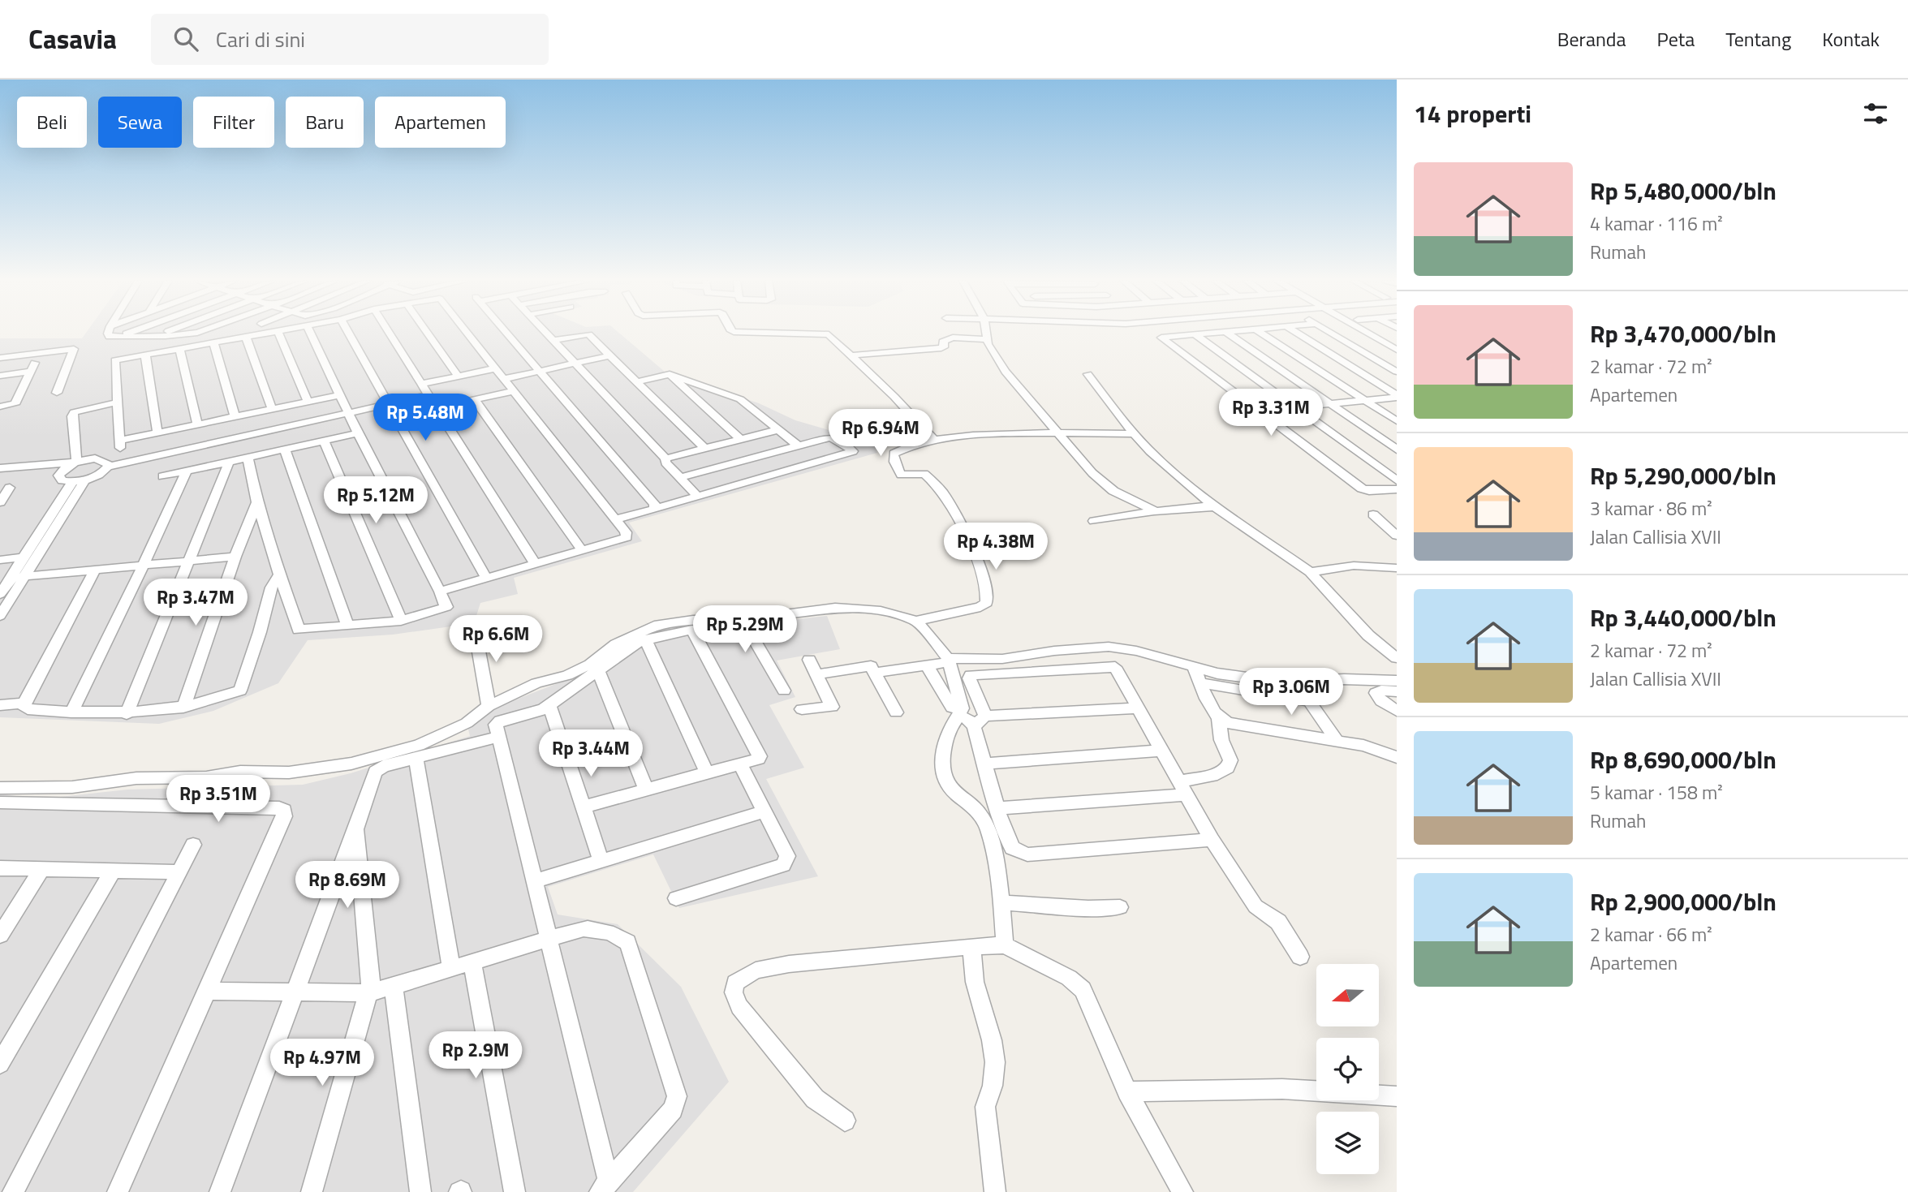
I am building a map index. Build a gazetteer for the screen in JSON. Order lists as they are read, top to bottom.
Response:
{
  "north": "left",
  "page": {
    "header": "Casavia",
    "search": "Cari di sini",
    "nav": [
      "Beranda",
      "Peta",
      "Tentang",
      "Kontak"
    ],
    "heading": "14 properti",
    "chip": [
      "Beli",
      "Sewa",
      "Filter",
      "Baru",
      "Apartemen"
    ],
    "list": [
      {
        "name": "Rp 5,480,000/bln",
        "note": "4 kamar · 116 m² · Rumah"
      },
      {
        "name": "Rp 3,470,000/bln",
        "note": "2 kamar · 72 m² · Apartemen"
      },
      {
        "name": "Rp 5,290,000/bln",
        "note": "3 kamar · 86 m² · Jalan Callisia XVII"
      },
      {
        "name": "Rp 3,440,000/bln",
        "note": "2 kamar · 72 m² · Jalan Callisia XVII"
      },
      {
        "name": "Rp 8,690,000/bln",
        "note": "5 kamar · 158 m² · Rumah"
      },
      {
        "name": "Rp 2,900,000/bln",
        "note": "2 kamar · 66 m² · Apartemen"
      }
    ],
    "price": [
      "Rp 3.31M",
      "Rp 5.48M",
      "Rp 6.94M",
      "Rp 5.12M",
      "Rp 4.38M",
      "Rp 3.47M",
      "Rp 5.29M",
      "Rp 6.6M",
      "Rp 3.06M",
      "Rp 3.44M",
      "Rp 3.51M",
      "Rp 8.69M",
      "Rp 2.9M",
      "Rp 4.97M"
    ]
  }
}
